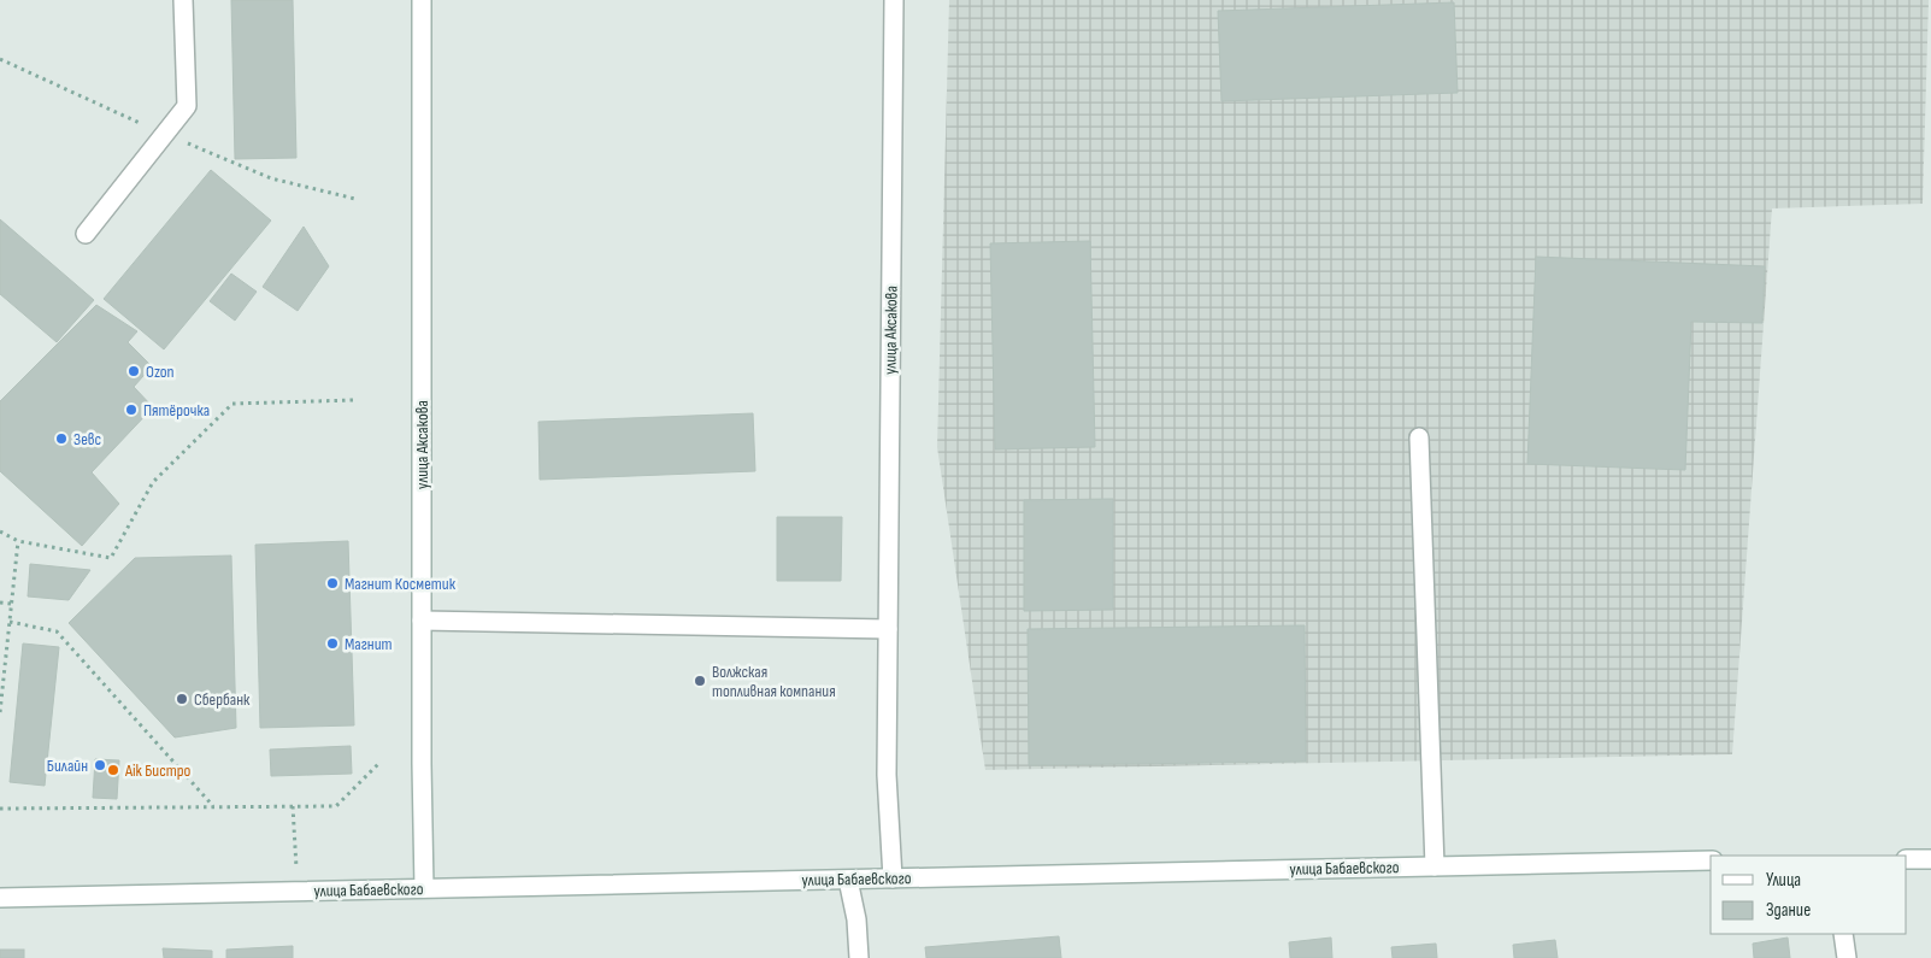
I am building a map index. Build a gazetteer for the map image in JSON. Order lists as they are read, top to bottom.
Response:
{
  "streets": {
    "main road": ["улица Аксакова", "улица Бабаевского"]
  },
  "crossings": [
    ["улица Аксакова", "улица Бабаевского"]
  ],
  "places": [
    "Ozon",
    "Пятёрочка",
    "Зевс",
    "Магнит Косметик",
    "Магнит",
    "Волжская топливная компания",
    "Сбербанк",
    "Билайн",
    "Aik Бистро"
  ],
  "legend": ["Улица", "Здание"]
}
